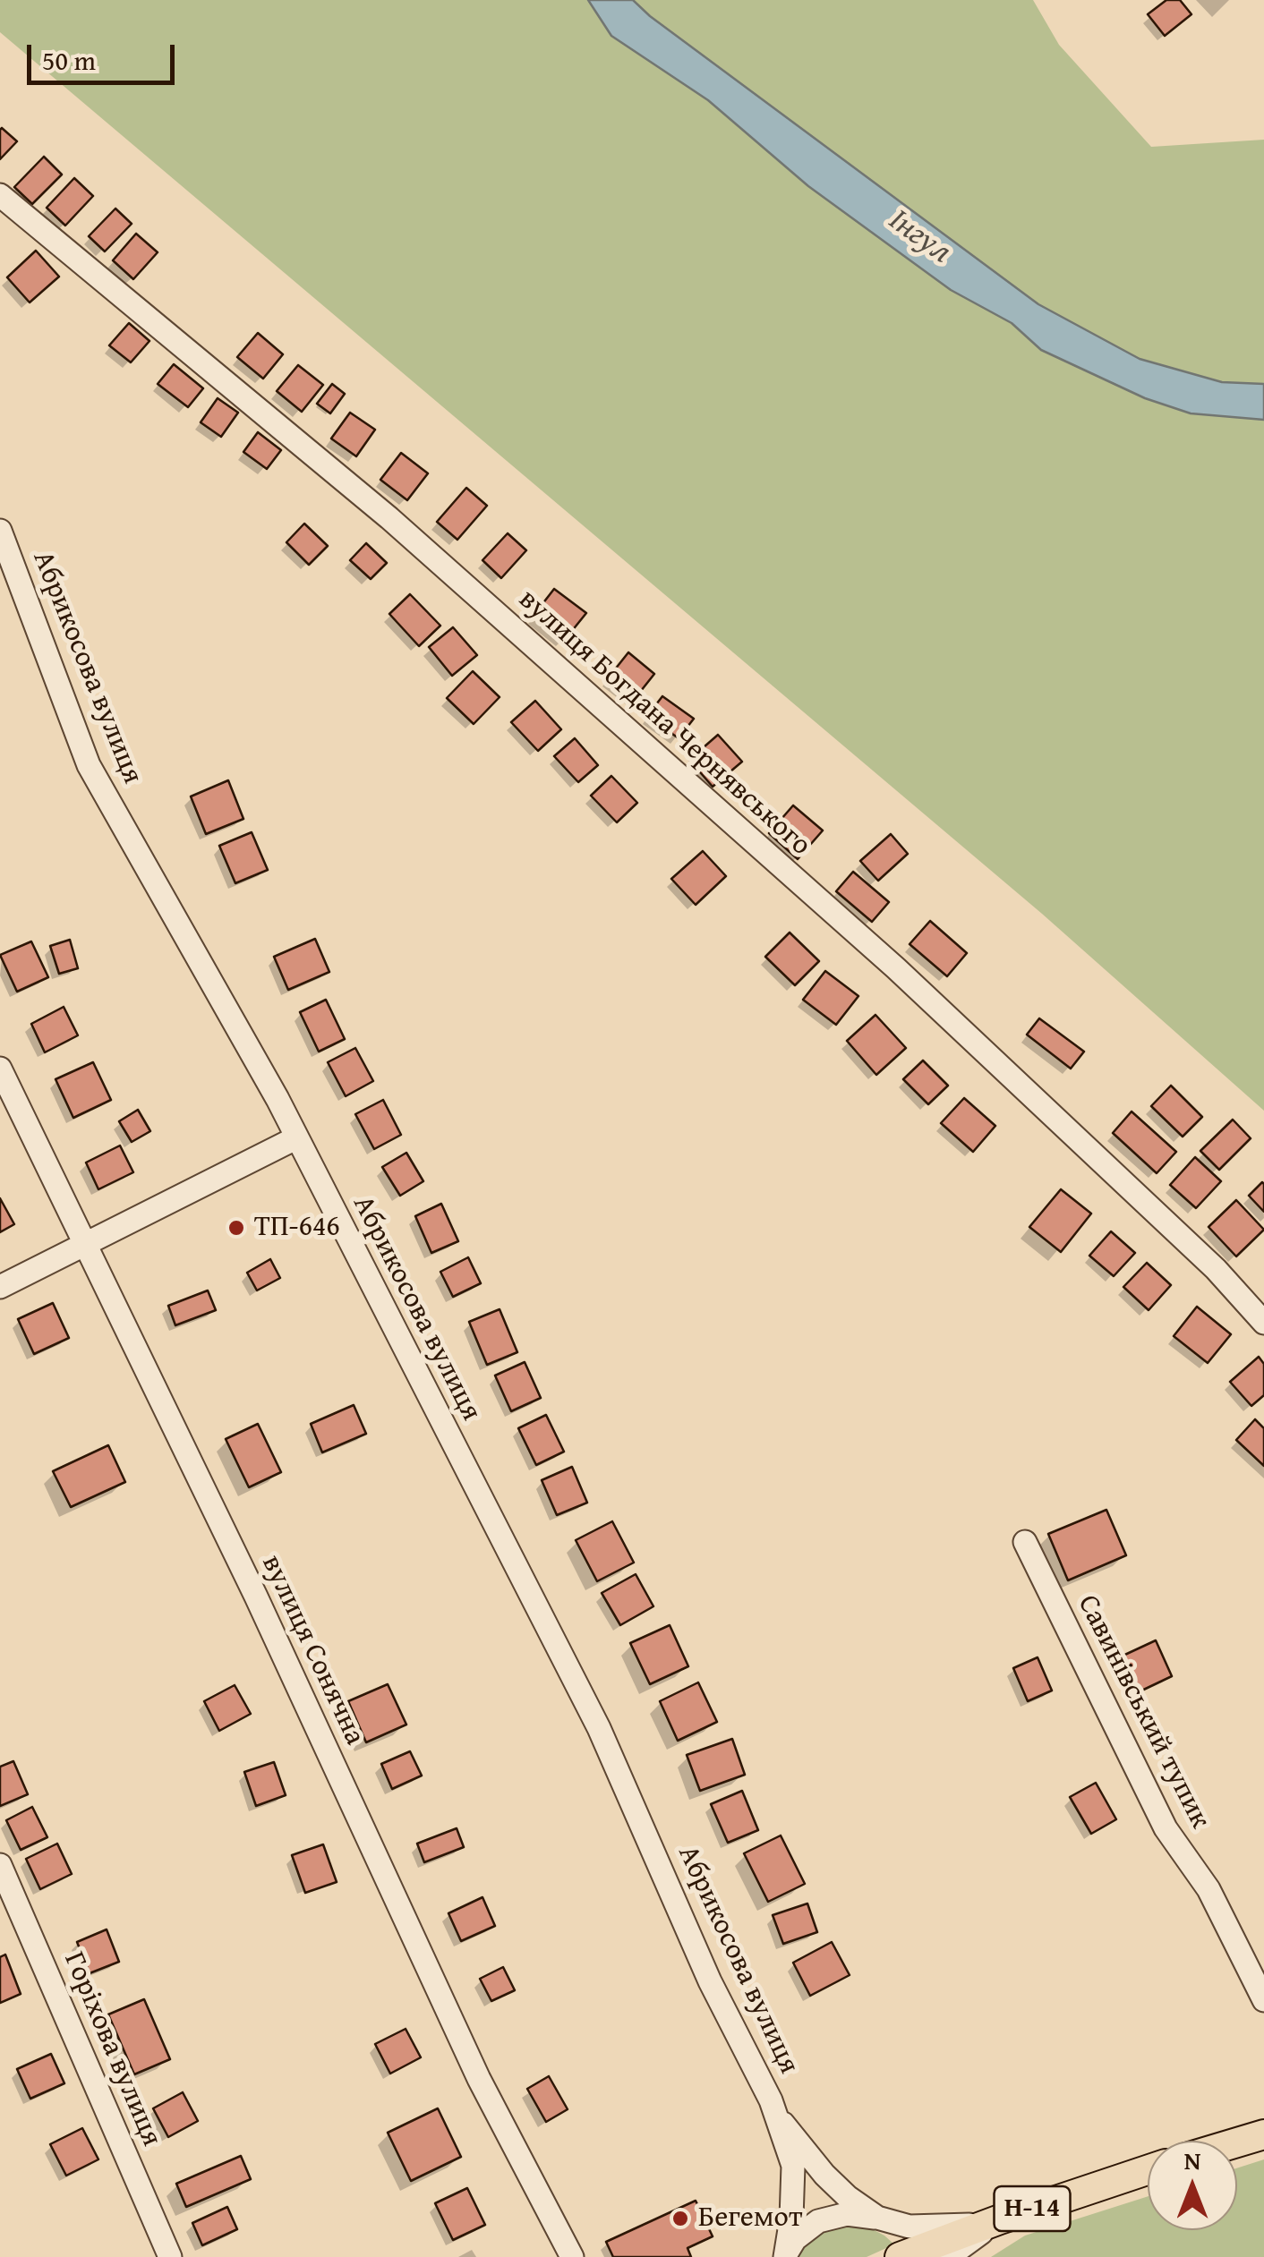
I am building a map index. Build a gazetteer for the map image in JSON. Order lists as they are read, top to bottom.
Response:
{
  "streets": {
    "main road": ["Н-14"],
    "street": [
      "Абрикосова вулиця",
      "вулиця Богдана Чернявського",
      "вулиця Сонячна",
      "Савинівський тупик",
      "Горіхова вулиця"
    ]
  },
  "water": ["Інгул"],
  "places": ["ТП-646", "Бегемот"],
  "scale_bar": "50 m",
  "north": "top"
}
